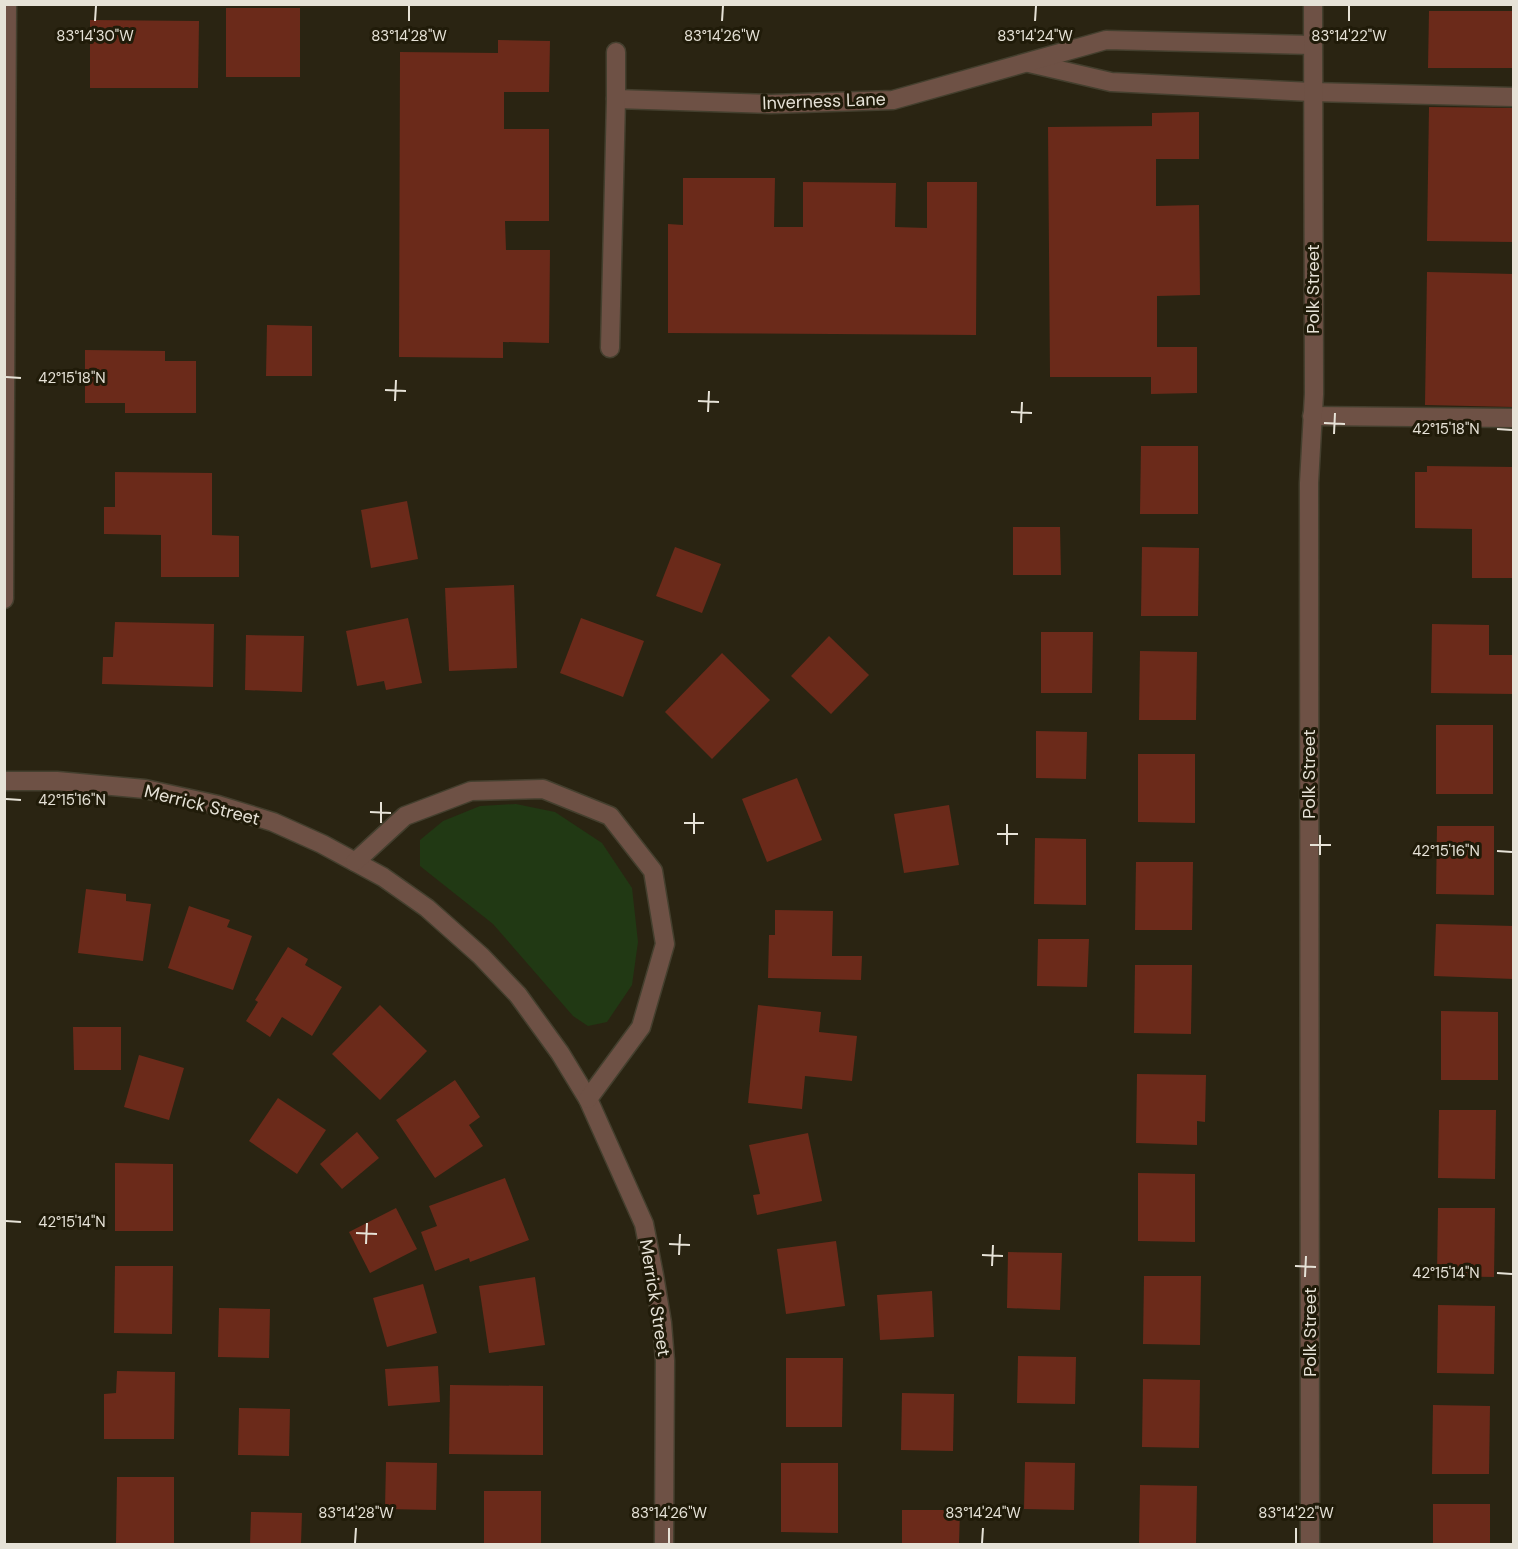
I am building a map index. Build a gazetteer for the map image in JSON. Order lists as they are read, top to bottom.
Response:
{
  "streets": {
    "street": ["Inverness Lane", "Polk Street", "Merrick Street"]
  },
  "crossings": [
    ["Inverness Lane", "Polk Street"]
  ],
  "coordinates": [
    "83°14'30\"W",
    "83°14'28\"W",
    "83°14'26\"W",
    "83°14'24\"W",
    "83°14'22\"W",
    "42°15'18\"N",
    "42°15'16\"N",
    "42°15'14\"N"
  ]
}
